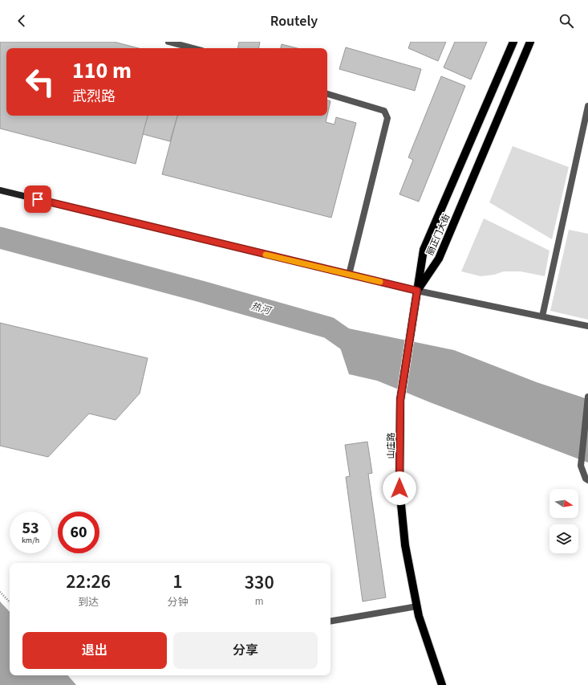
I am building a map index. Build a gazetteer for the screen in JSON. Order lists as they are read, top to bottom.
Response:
{
  "streets": {
    "main road": ["丽正门大街", "山庄路"]
  },
  "crossings": [
    ["丽正门大街", "山庄路"]
  ],
  "water": ["热河"],
  "north": "right",
  "page": {
    "header": "Routely",
    "turn": ["110 m", "武烈路"],
    "speed": "53 km/h",
    "limit": "60",
    "eta": [
      "22:26",
      "到达",
      "1",
      "分钟",
      "330",
      "m"
    ],
    "buttons": ["退出", "分享"]
  }
}
